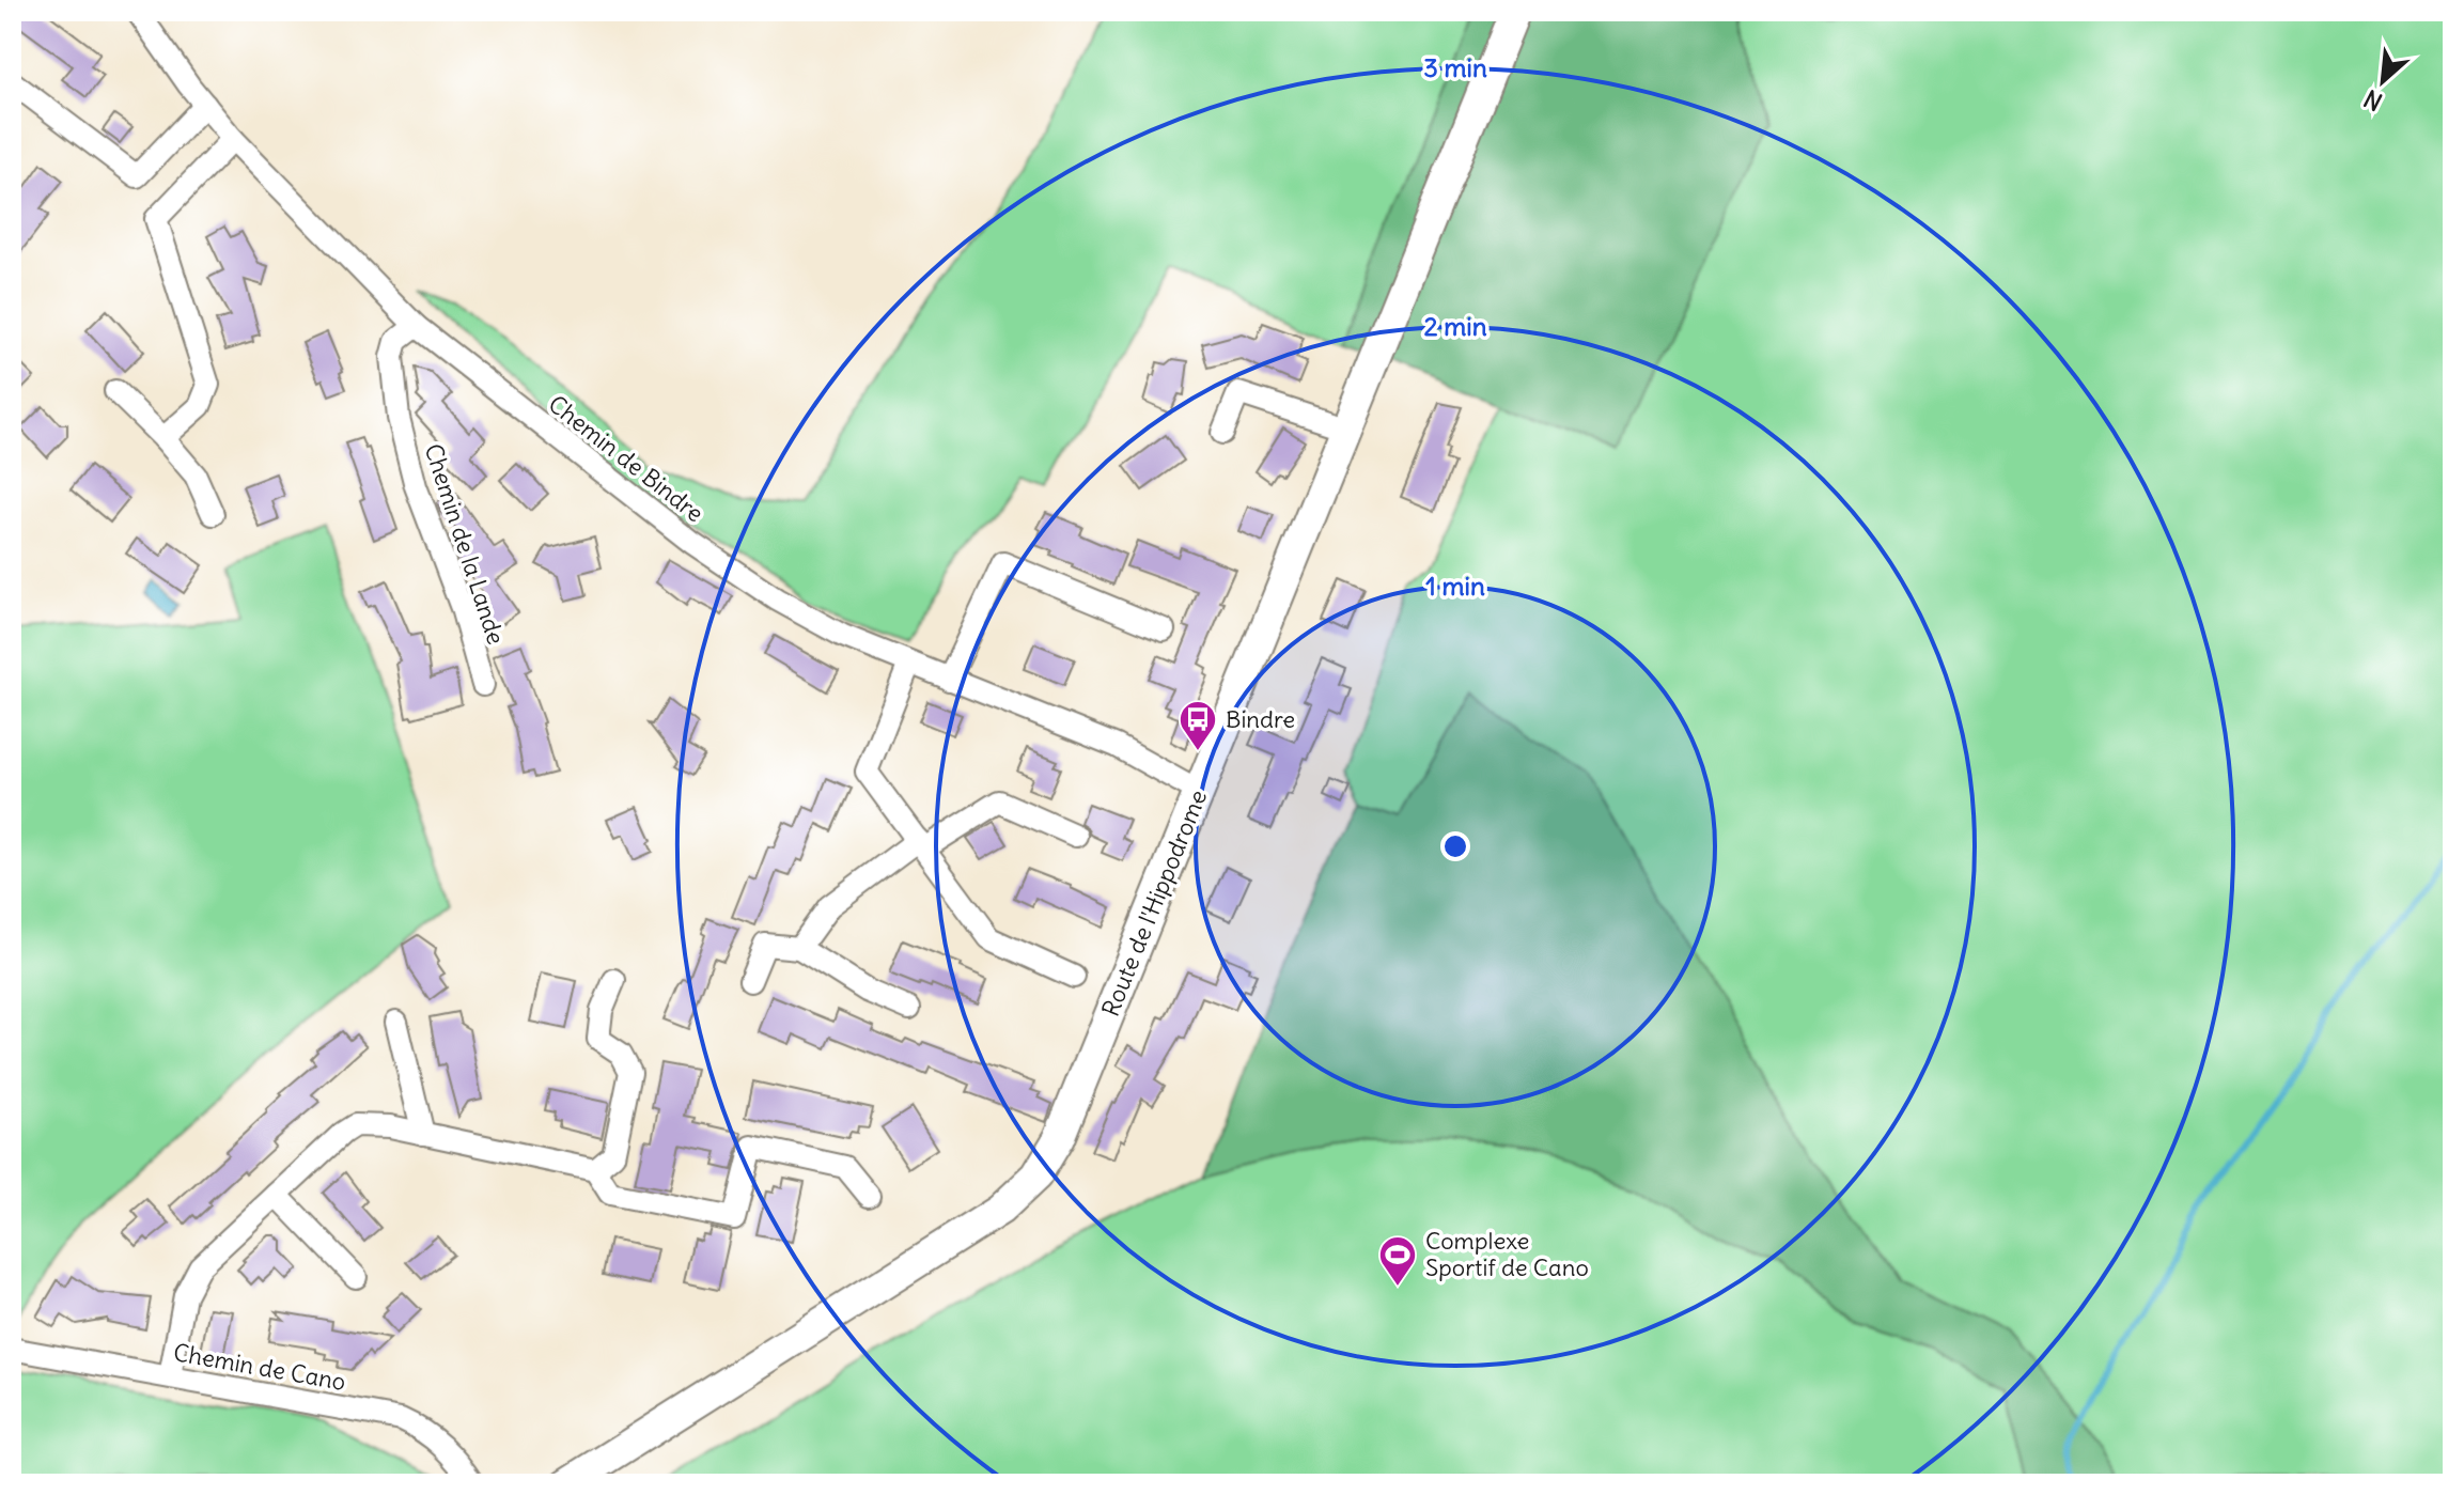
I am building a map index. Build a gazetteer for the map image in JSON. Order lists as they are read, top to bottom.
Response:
{
  "streets": {
    "main road": ["Route de l'Hippodrome"],
    "street": ["Chemin de Bindre", "Chemin de la Lande", "Chemin de Cano"]
  },
  "crossings": [
    ["Chemin de Bindre", "Chemin de la Lande"],
    ["Chemin de Bindre", "Route de l'Hippodrome"]
  ],
  "places": {
    "bus stop": ["Bindre"],
    "sports": ["Complexe Sportif de Cano"]
  },
  "north": "bottom left",
  "rings": ["3 min", "2 min", "1 min"]
}
